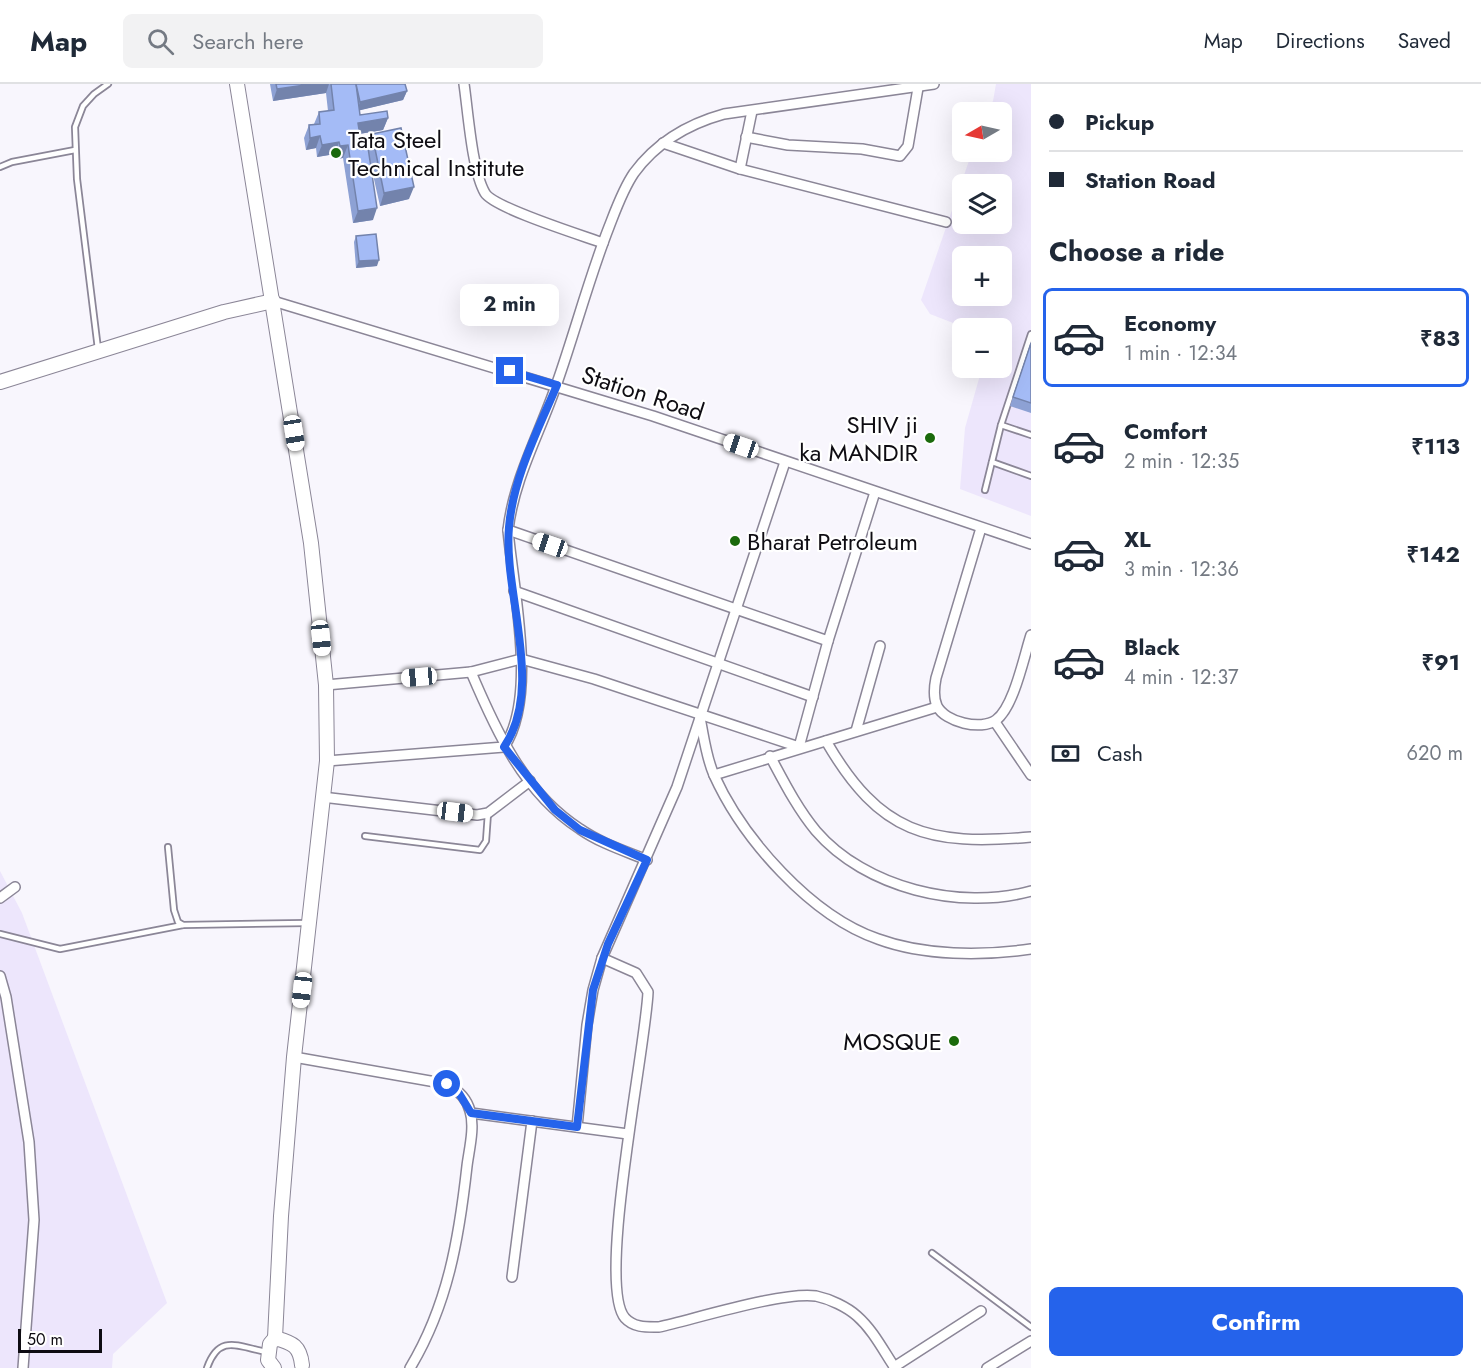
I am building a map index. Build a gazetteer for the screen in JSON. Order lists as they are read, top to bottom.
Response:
{
  "streets": {
    "street": ["Station Road"]
  },
  "places": [
    "Tata Steel Technical Institute",
    "SHIV ji ka MANDIR",
    "Bharat Petroleum",
    "MOSQUE"
  ],
  "scale_bar": "50 m",
  "north": "left",
  "page": {
    "header": "Map",
    "search": "Search here",
    "nav": ["Map", "Directions", "Saved"],
    "banner": ["Pickup", "Station Road"],
    "map_buttons": ["+", "−"],
    "heading": "Choose a ride",
    "bubble": "2 min",
    "list": [
      {
        "name": "Economy",
        "note": "1 min · 12:34",
        "value": "₹83"
      },
      {
        "name": "Comfort",
        "note": "2 min · 12:35",
        "value": "₹113"
      },
      {
        "name": "XL",
        "note": "3 min · 12:36",
        "value": "₹142"
      },
      {
        "name": "Black",
        "note": "4 min · 12:37",
        "value": "₹91"
      }
    ],
    "pay": ["Cash", "620 m"],
    "buttons": "Confirm",
    "scale": "50 m"
  }
}
